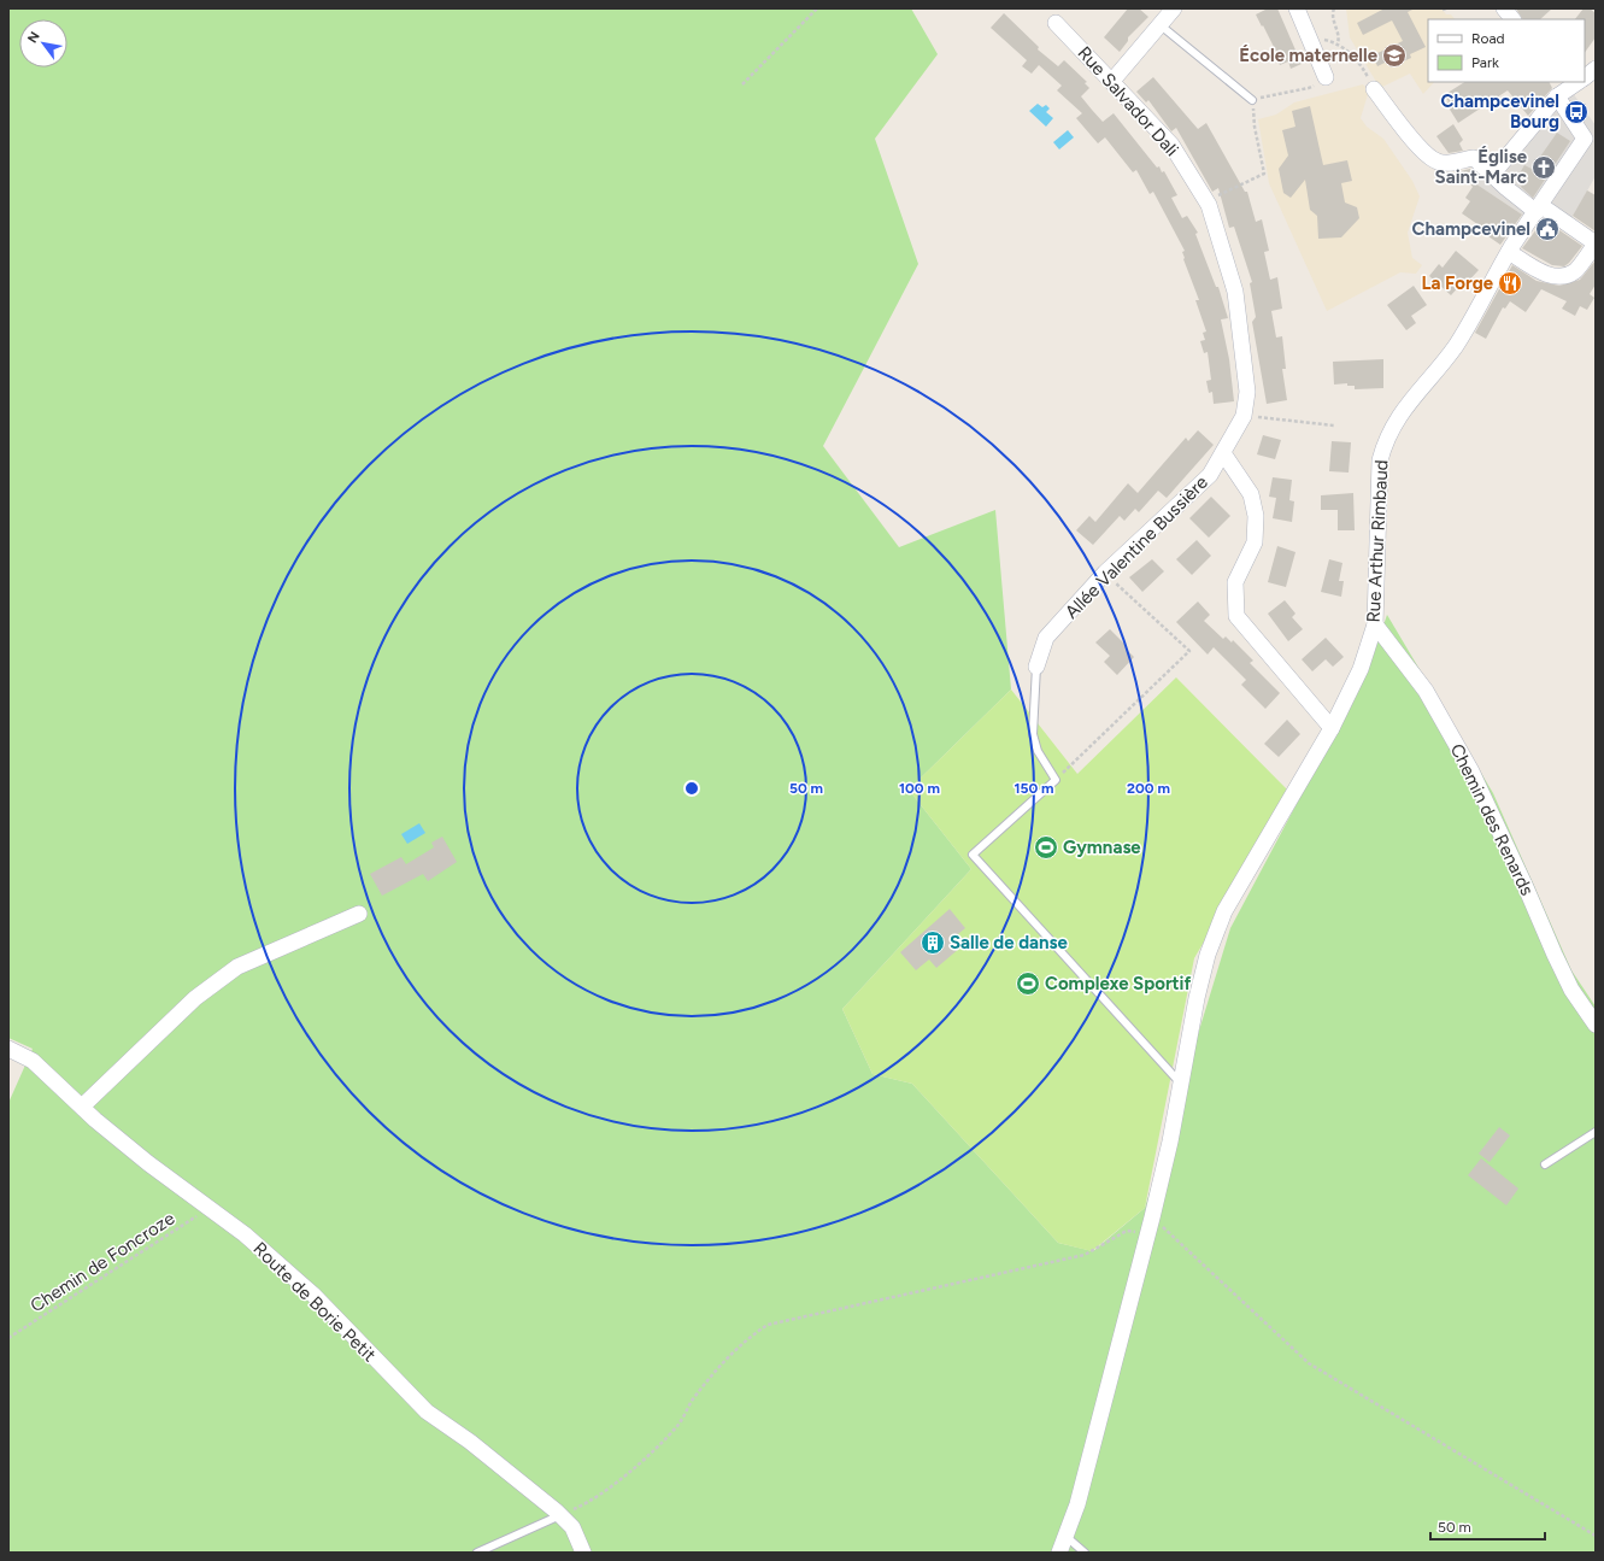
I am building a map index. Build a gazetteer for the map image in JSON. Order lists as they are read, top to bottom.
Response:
{
  "streets": {
    "street": [
      "Rue Salvador Dali",
      "Rue Arthur Rimbaud",
      "Allée Valentine Bussière",
      "Chemin des Renards",
      "Route de Borie Petit"
    ],
    "path": ["Chemin de Foncroze"]
  },
  "crossings": [
    ["Rue Salvador Dali", "Allée Valentine Bussière"],
    ["Rue Arthur Rimbaud", "Chemin des Renards"],
    ["Chemin de Foncroze", "Route de Borie Petit"]
  ],
  "places": {
    "school or university": ["École maternelle"],
    "bus stop": ["Champcevinel Bourg"],
    "church": ["Église Saint-Marc"],
    "public building": ["Champcevinel"],
    "restaurant": ["La Forge"],
    "sports": ["Gymnase", "Complexe Sportif"],
    "building": ["Salle de danse"]
  },
  "legend": ["Road", "Park"],
  "scale_bar": "50 m",
  "north": "top left",
  "rings": [
    "50 m",
    "100 m",
    "150 m",
    "200 m"
  ]
}
